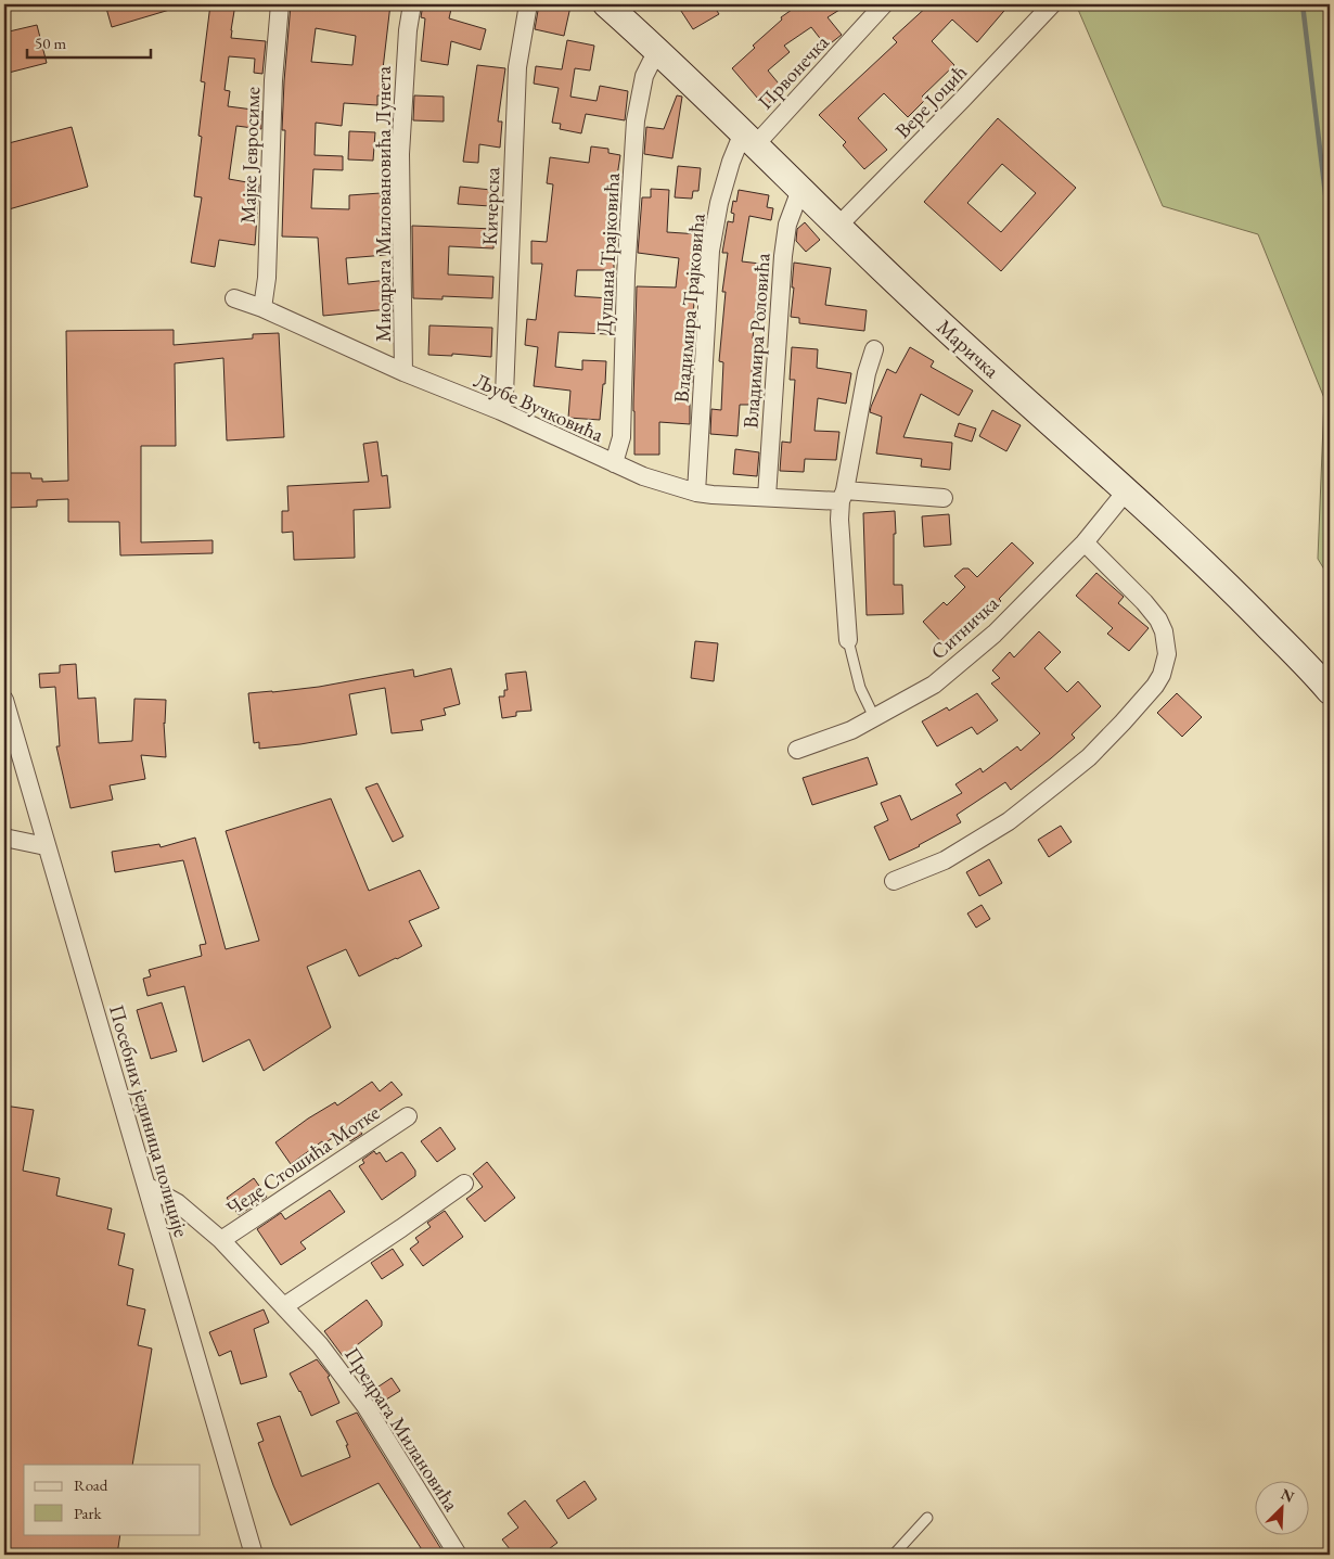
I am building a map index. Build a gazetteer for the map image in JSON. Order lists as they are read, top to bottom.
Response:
{
  "streets": {
    "street": [
      "Првонечка",
      "Вере Јоцић",
      "Мајке Јевросиме",
      "Миодрага Миловановића Лунета",
      "Кичерска",
      "Душана Трајковића",
      "Владимира Трајковића",
      "Владимира Роловића",
      "Маричка",
      "Љубе Вучковића",
      "Ситничка",
      "Посебних јединица полиције",
      "Чеде Стошића Мотке",
      "Предрага Милановића"
    ]
  },
  "crossings": [
    ["Првонечка", "Владимира Трајковића"],
    ["Првонечка", "Маричка"],
    ["Вере Јоцић", "Маричка"],
    ["Мајке Јевросиме", "Љубе Вучковића"],
    ["Миодрага Миловановића Лунета", "Љубе Вучковића"],
    ["Кичерска", "Љубе Вучковића"],
    ["Душана Трајковића", "Маричка"],
    ["Душана Трајковића", "Љубе Вучковића"],
    ["Владимира Трајковића", "Маричка"],
    ["Владимира Трајковића", "Љубе Вучковића"],
    ["Владимира Роловића", "Маричка"],
    ["Владимира Роловића", "Љубе Вучковића"],
    ["Маричка", "Ситничка"],
    ["Посебних јединица полиције", "Предрага Милановића"],
    ["Чеде Стошића Мотке", "Предрага Милановића"]
  ],
  "legend": ["Road", "Park"],
  "scale_bar": "50 m",
  "north": "top right"
}
